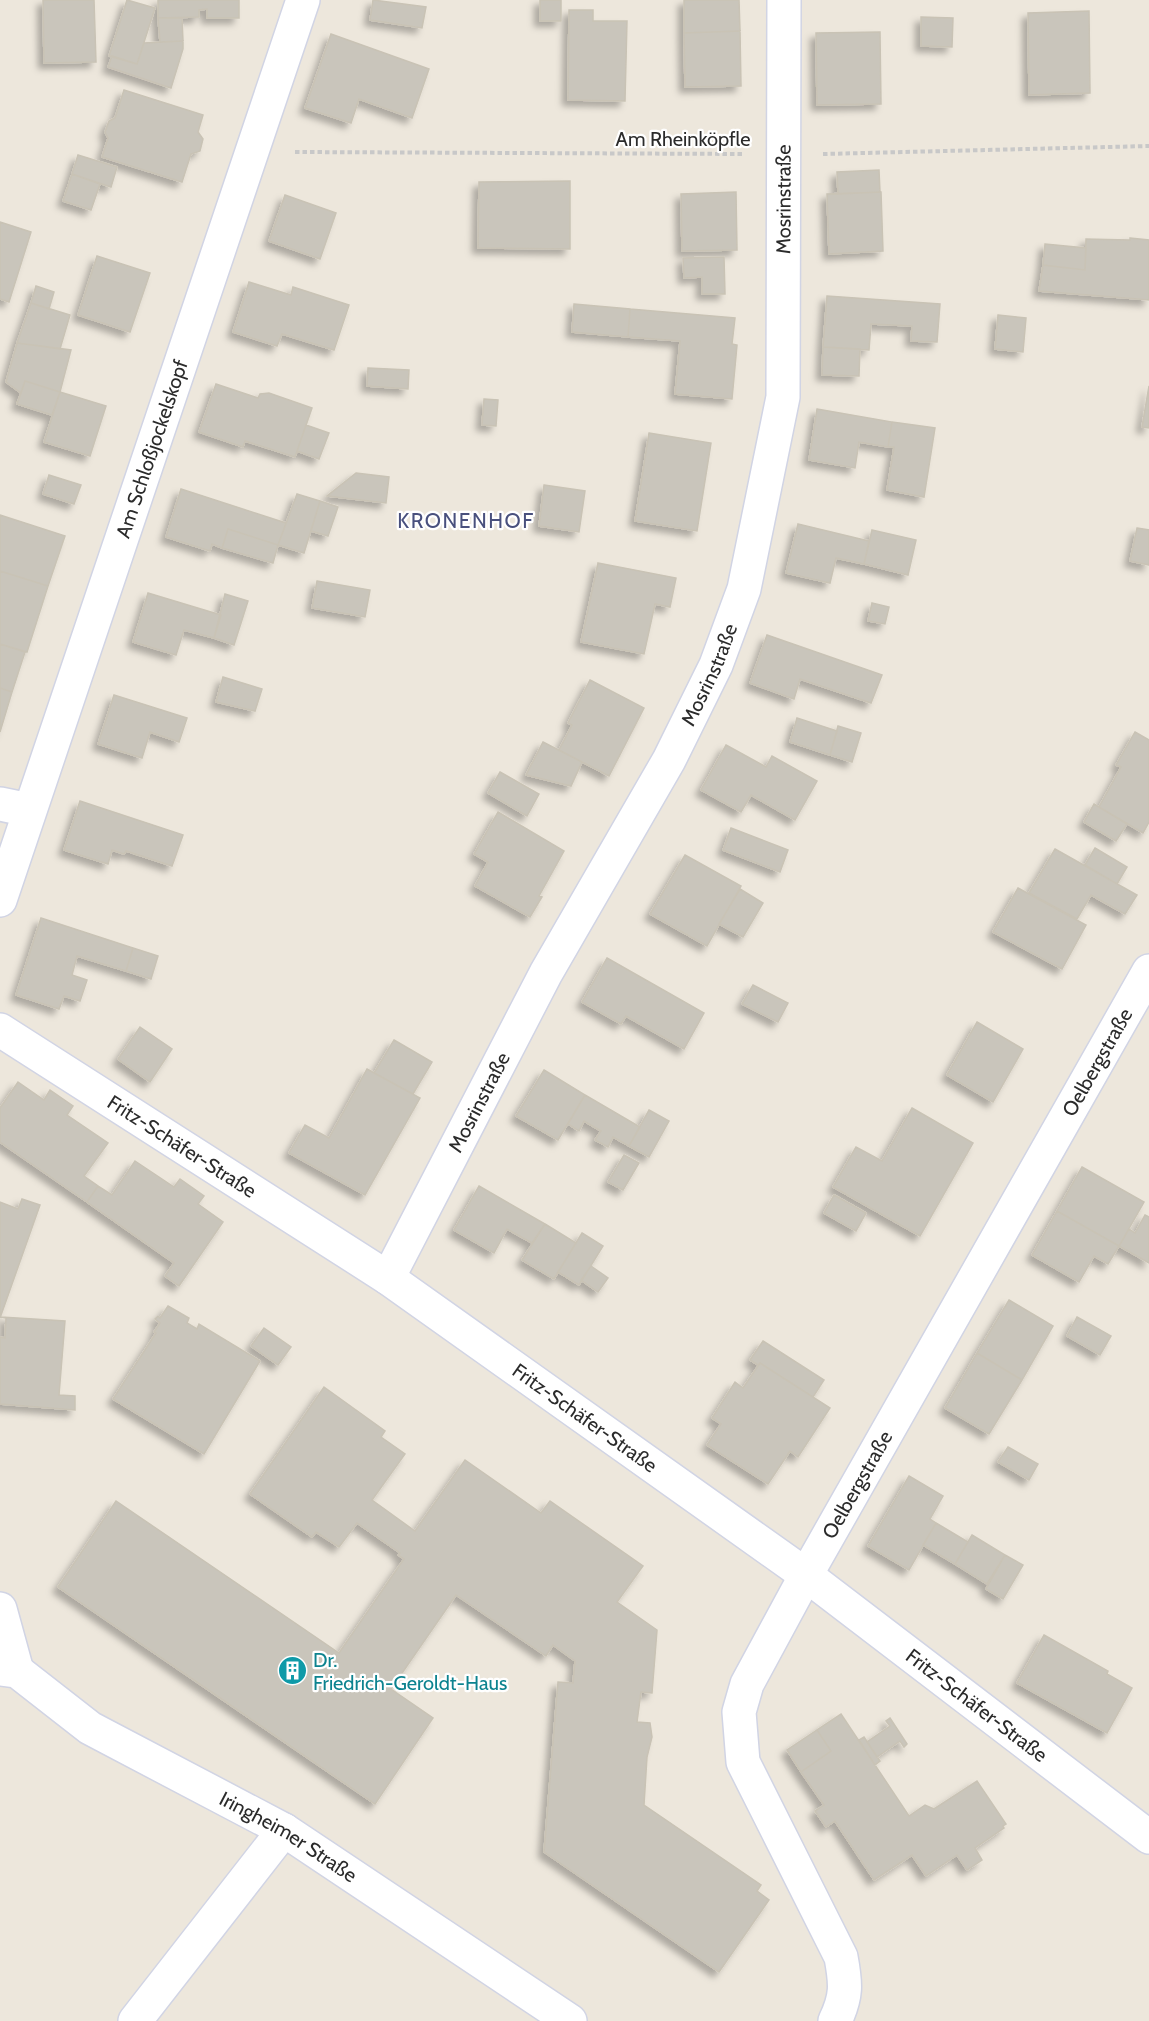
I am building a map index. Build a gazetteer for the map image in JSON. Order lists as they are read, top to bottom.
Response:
{
  "streets": {
    "street": [
      "Mosrinstraße",
      "Am Schloßjockelskopf",
      "Oelbergstraße",
      "Fritz-Schäfer-Straße",
      "Iringheimer Straße"
    ],
    "path": ["Am Rheinköpfle"]
  },
  "crossings": [
    ["Am Rheinköpfle", "Mosrinstraße"],
    ["Am Rheinköpfle", "Am Schloßjockelskopf"],
    ["Mosrinstraße", "Fritz-Schäfer-Straße"],
    ["Oelbergstraße", "Fritz-Schäfer-Straße"]
  ],
  "districts": ["KRONENHOF"],
  "places": {
    "building": ["Dr. Friedrich-Geroldt-Haus"]
  }
}
